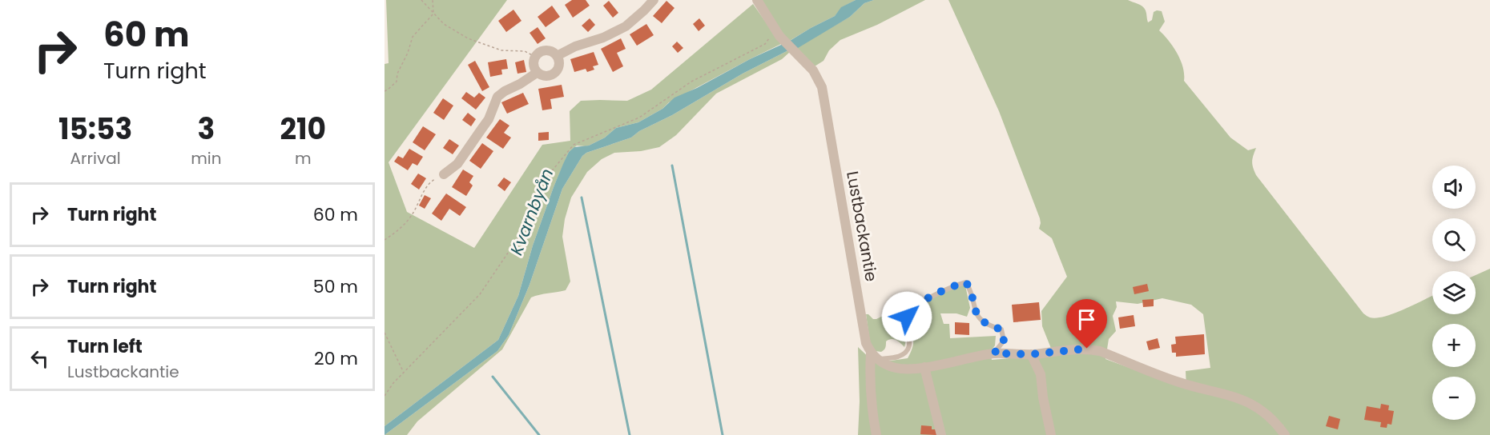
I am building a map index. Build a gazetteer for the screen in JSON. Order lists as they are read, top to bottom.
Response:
{
  "streets": {
    "street": ["Lustbackantie"]
  },
  "water": ["Kvarnbyån"],
  "page": {
    "turn": ["60 m", "Turn right"],
    "eta": [
      "15:53",
      "Arrival",
      "3",
      "min",
      "210",
      "m"
    ],
    "map_buttons": ["+", "−"],
    "list": [
      {
        "name": "Turn right",
        "value": "60 m"
      },
      {
        "name": "Turn right",
        "value": "50 m"
      },
      {
        "name": "Turn left",
        "note": "Lustbackantie",
        "value": "20 m"
      }
    ]
  }
}
